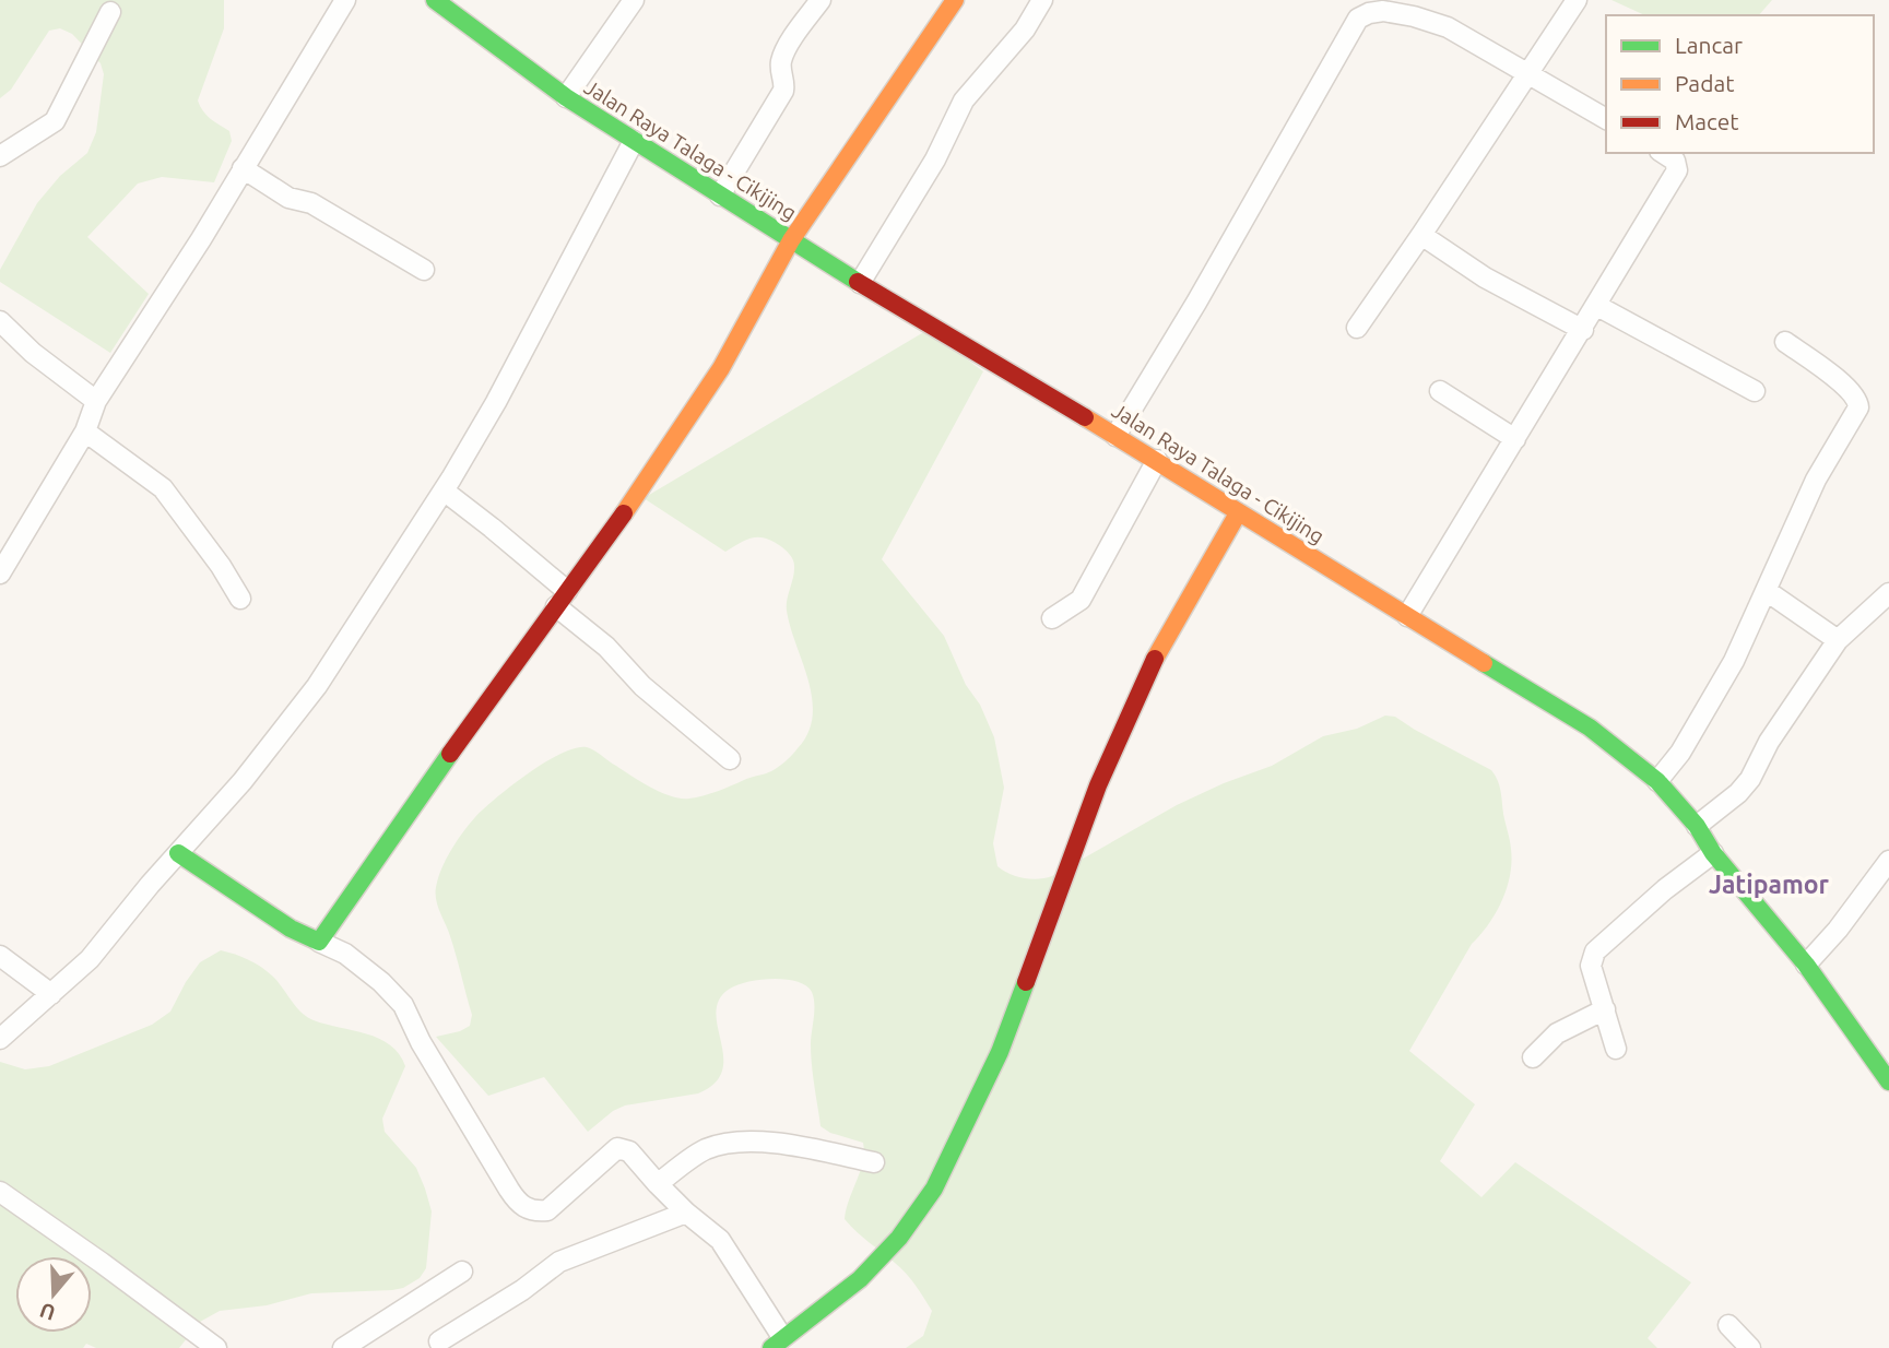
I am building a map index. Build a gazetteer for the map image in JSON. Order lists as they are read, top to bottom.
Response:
{
  "streets": {
    "street": ["Jalan Raya Talaga - Cikijing"]
  },
  "districts": ["Jatipamor"],
  "legend": ["Lancar", "Padat", "Macet"],
  "north": "bottom"
}
